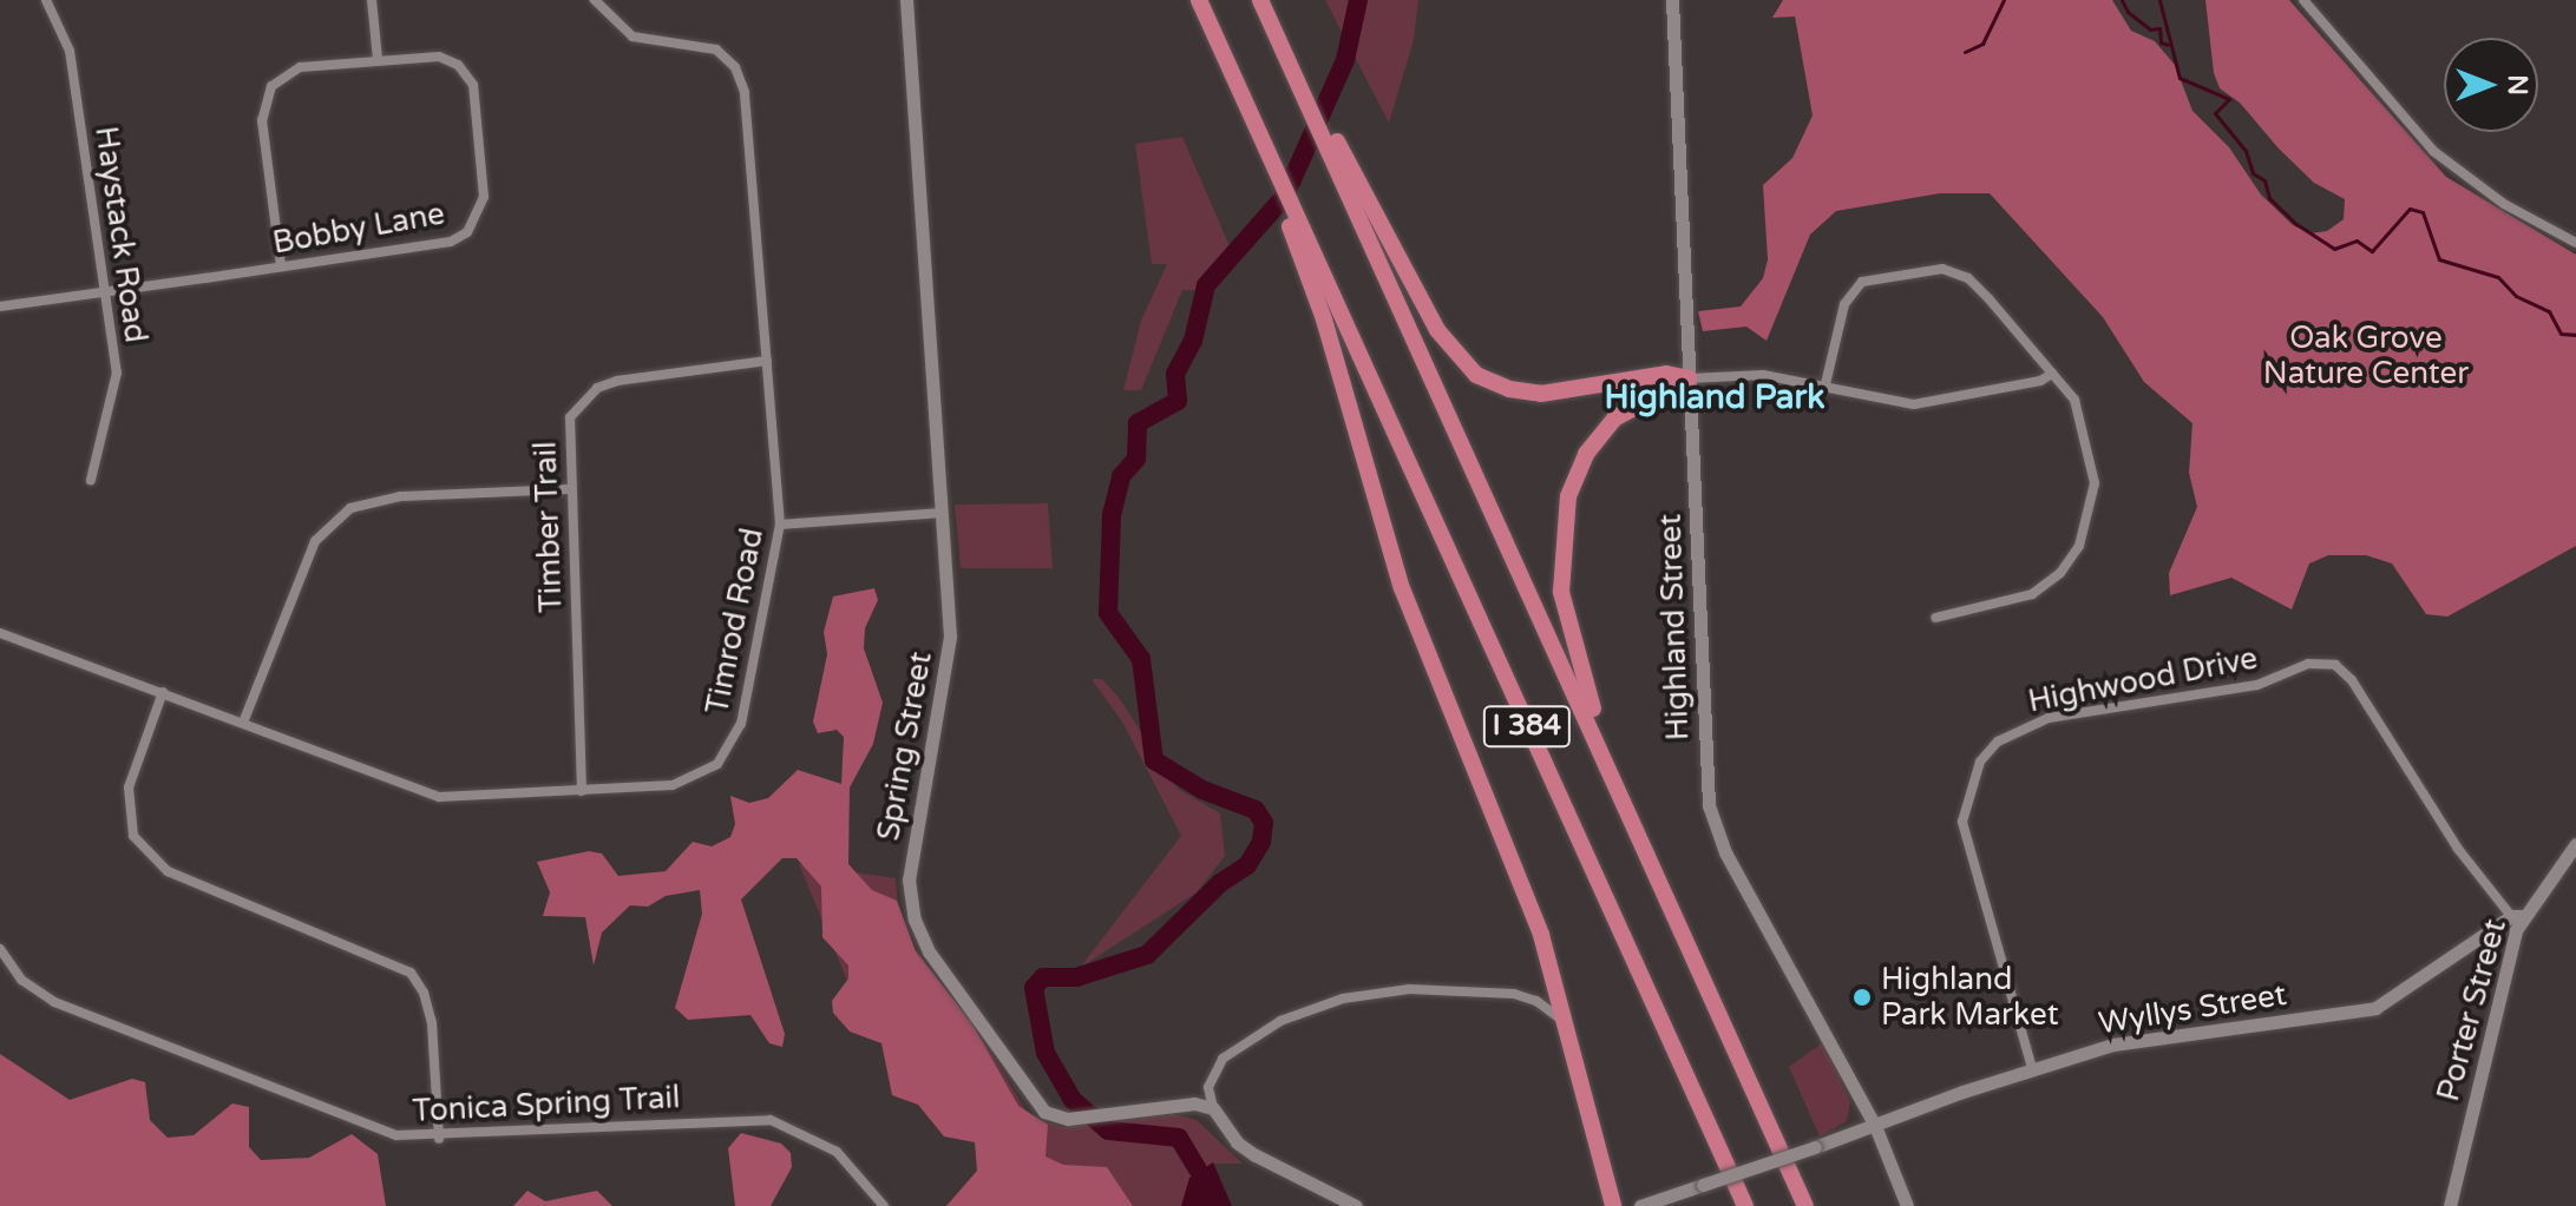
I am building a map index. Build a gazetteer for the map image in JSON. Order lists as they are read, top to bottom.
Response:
{
  "streets": {
    "highway": ["I 384"],
    "street": [
      "Bobby Lane",
      "Haystack Road",
      "Timber Trail",
      "Timrod Road",
      "Highland Street",
      "Highwood Drive",
      "Spring Street",
      "Wyllys Street",
      "Porter Street",
      "Tonica Spring Trail"
    ]
  },
  "crossings": [
    ["Bobby Lane", "Haystack Road"],
    ["Timber Trail", "Timrod Road"],
    ["Highland Street", "Wyllys Street"],
    ["Highwood Drive", "Wyllys Street"],
    ["Highwood Drive", "Porter Street"],
    ["Wyllys Street", "Porter Street"]
  ],
  "districts": ["Highland Park"],
  "parks": ["Oak Grove Nature Center"],
  "places": ["Highland Park Market"],
  "north": "right"
}
